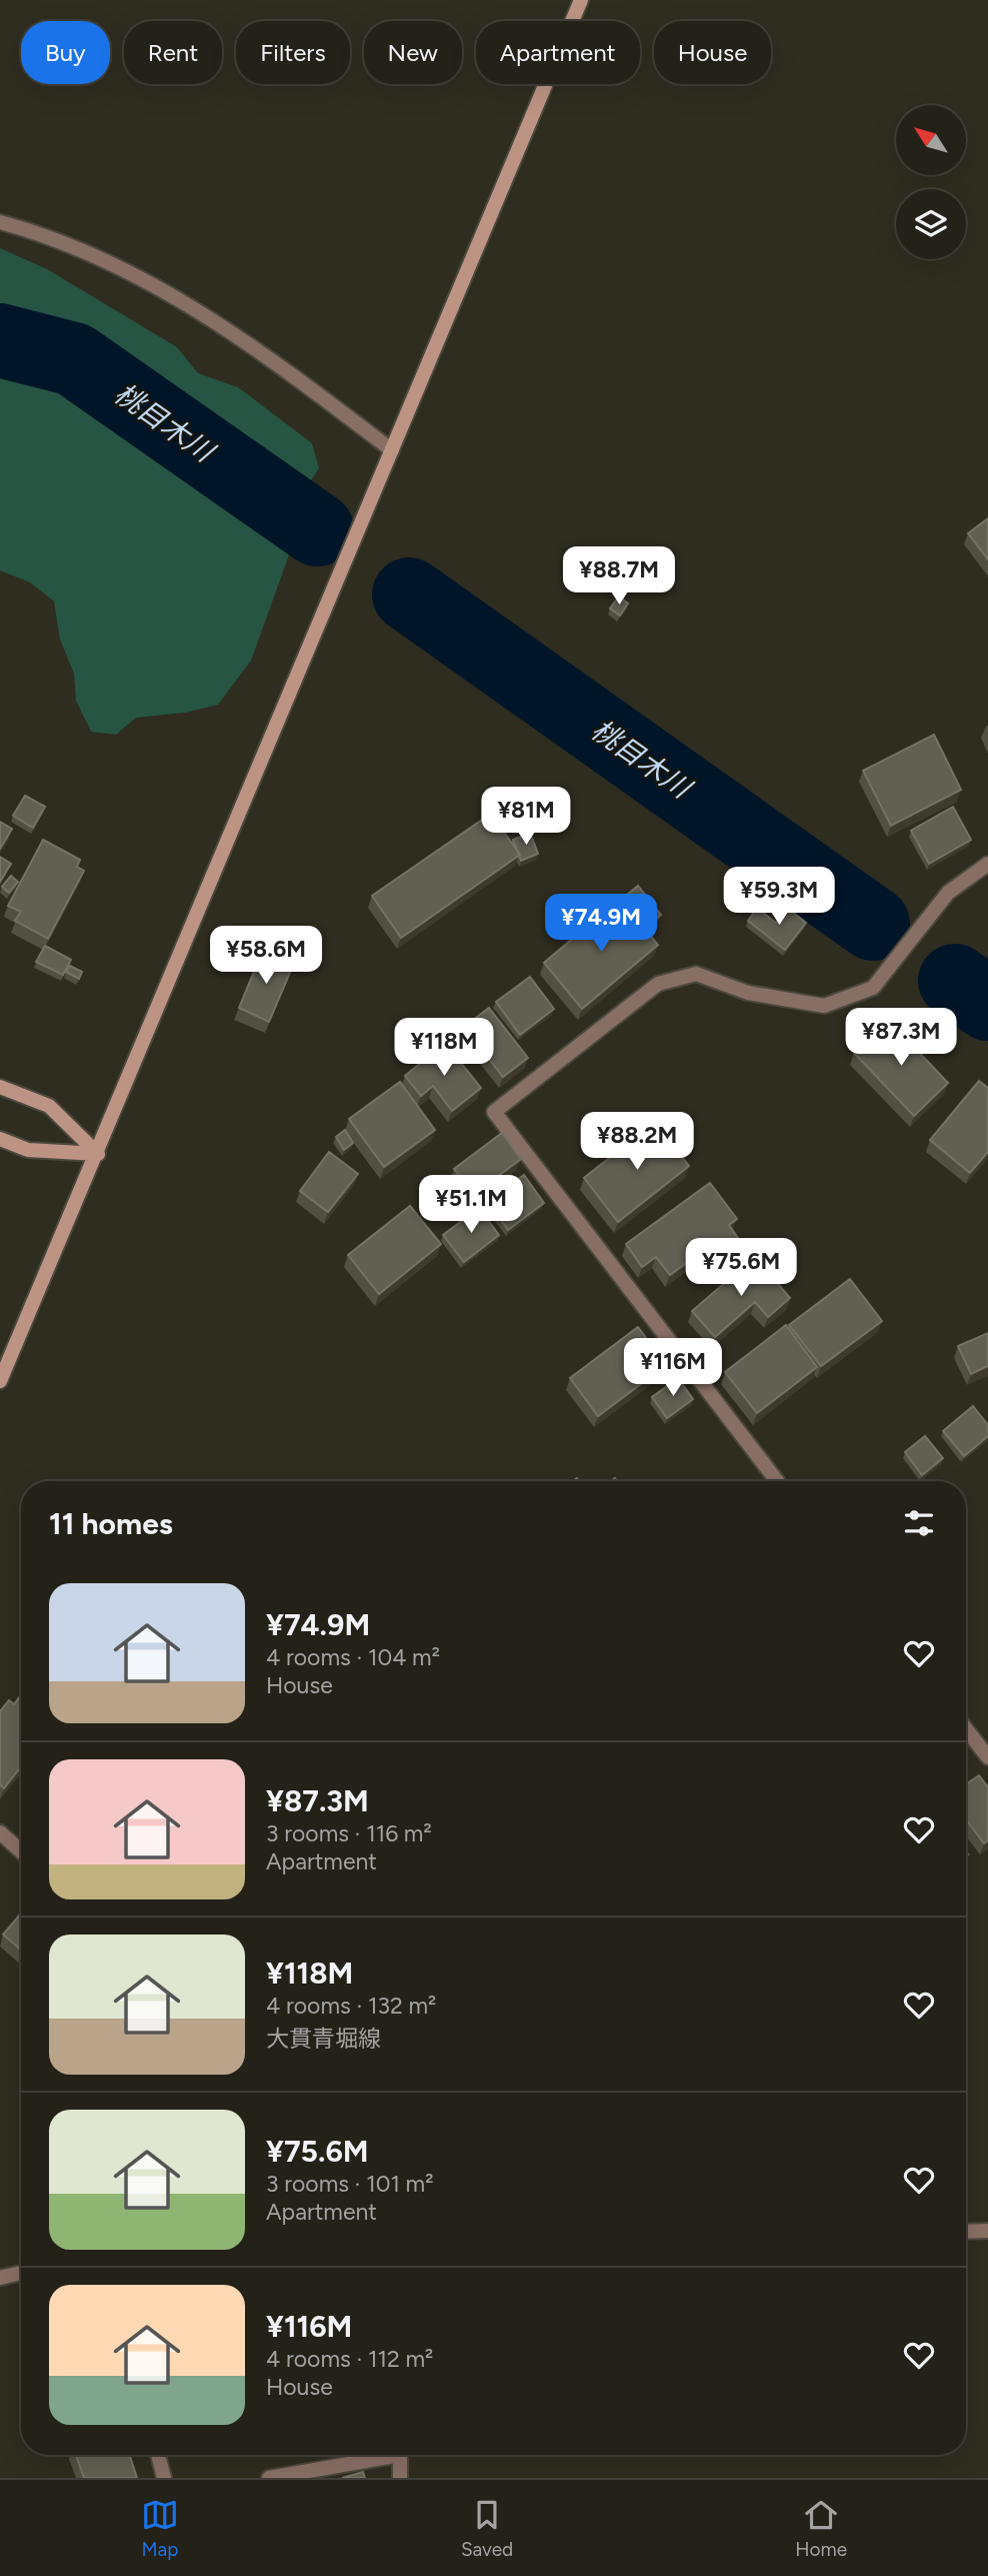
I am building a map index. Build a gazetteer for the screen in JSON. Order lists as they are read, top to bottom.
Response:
{
  "water": ["桃目木川"],
  "north": "top left",
  "page": {
    "chip": [
      "Buy",
      "Rent",
      "Filters",
      "New",
      "Apartment",
      "House"
    ],
    "price": [
      "¥88.7M",
      "¥81M",
      "¥59.3M",
      "¥74.9M",
      "¥58.6M",
      "¥87.3M",
      "¥118M",
      "¥88.2M",
      "¥51.1M",
      "¥75.6M",
      "¥116M"
    ],
    "heading": "11 homes",
    "list": [
      {
        "name": "¥74.9M",
        "note": "4 rooms · 104 m² · House"
      },
      {
        "name": "¥87.3M",
        "note": "3 rooms · 116 m² · Apartment"
      },
      {
        "name": "¥118M",
        "note": "4 rooms · 132 m² · 大貫青堀線"
      },
      {
        "name": "¥75.6M",
        "note": "3 rooms · 101 m² · Apartment"
      },
      {
        "name": "¥116M",
        "note": "4 rooms · 112 m² · House"
      }
    ],
    "tabs": ["Map", "Saved", "Home"]
  }
}
